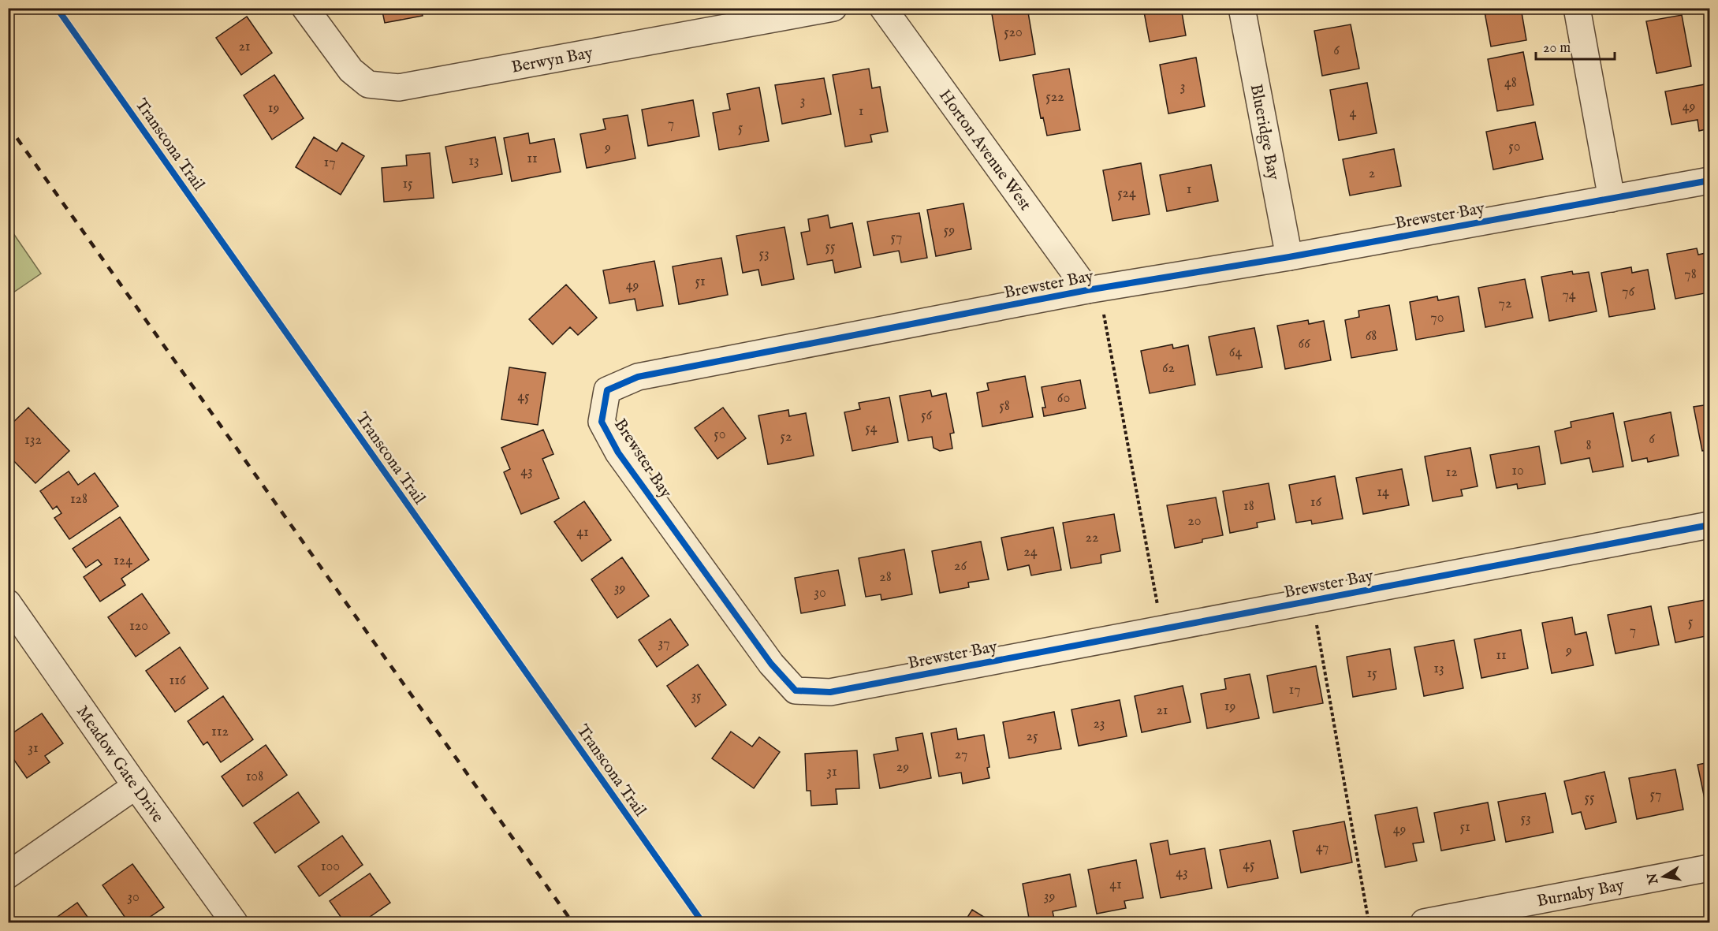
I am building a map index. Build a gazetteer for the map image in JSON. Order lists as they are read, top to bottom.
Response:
{
  "streets": {
    "street": [
      "Berwyn Bay",
      "Blueridge Bay",
      "Horton Avenue West",
      "Brewster Bay",
      "Meadow Gate Drive",
      "Burnaby Bay"
    ],
    "cycle path": ["Transcona Trail"]
  },
  "crossings": [
    ["Blueridge Bay", "Brewster Bay"],
    ["Horton Avenue West", "Brewster Bay"]
  ],
  "house_numbers": [
    "520",
    "21",
    "6",
    "48",
    "3",
    "522",
    "3",
    "49",
    "19",
    "1",
    "4",
    "7",
    "5",
    "50",
    "9",
    "11",
    "13",
    "17",
    "2",
    "15",
    "1",
    "524",
    "59",
    "57",
    "55",
    "53",
    "78",
    "51",
    "49",
    "76",
    "74",
    "72",
    "70",
    "68",
    "66",
    "64",
    "62",
    "45",
    "60",
    "58",
    "56",
    "54",
    "50",
    "52",
    "6",
    "132",
    "8",
    "10",
    "43",
    "12",
    "14",
    "128",
    "16",
    "18",
    "20",
    "41",
    "22",
    "24",
    "124",
    "26",
    "28",
    "39",
    "30",
    "5",
    "120",
    "7",
    "37",
    "9",
    "11",
    "13",
    "15",
    "116",
    "17",
    "35",
    "19",
    "21",
    "23",
    "112",
    "25",
    "31",
    "27",
    "29",
    "31",
    "108",
    "57",
    "55",
    "53",
    "51",
    "49",
    "47",
    "45",
    "100",
    "43",
    "41",
    "39",
    "30"
  ],
  "scale_bar": "20 m",
  "north": "left"
}
